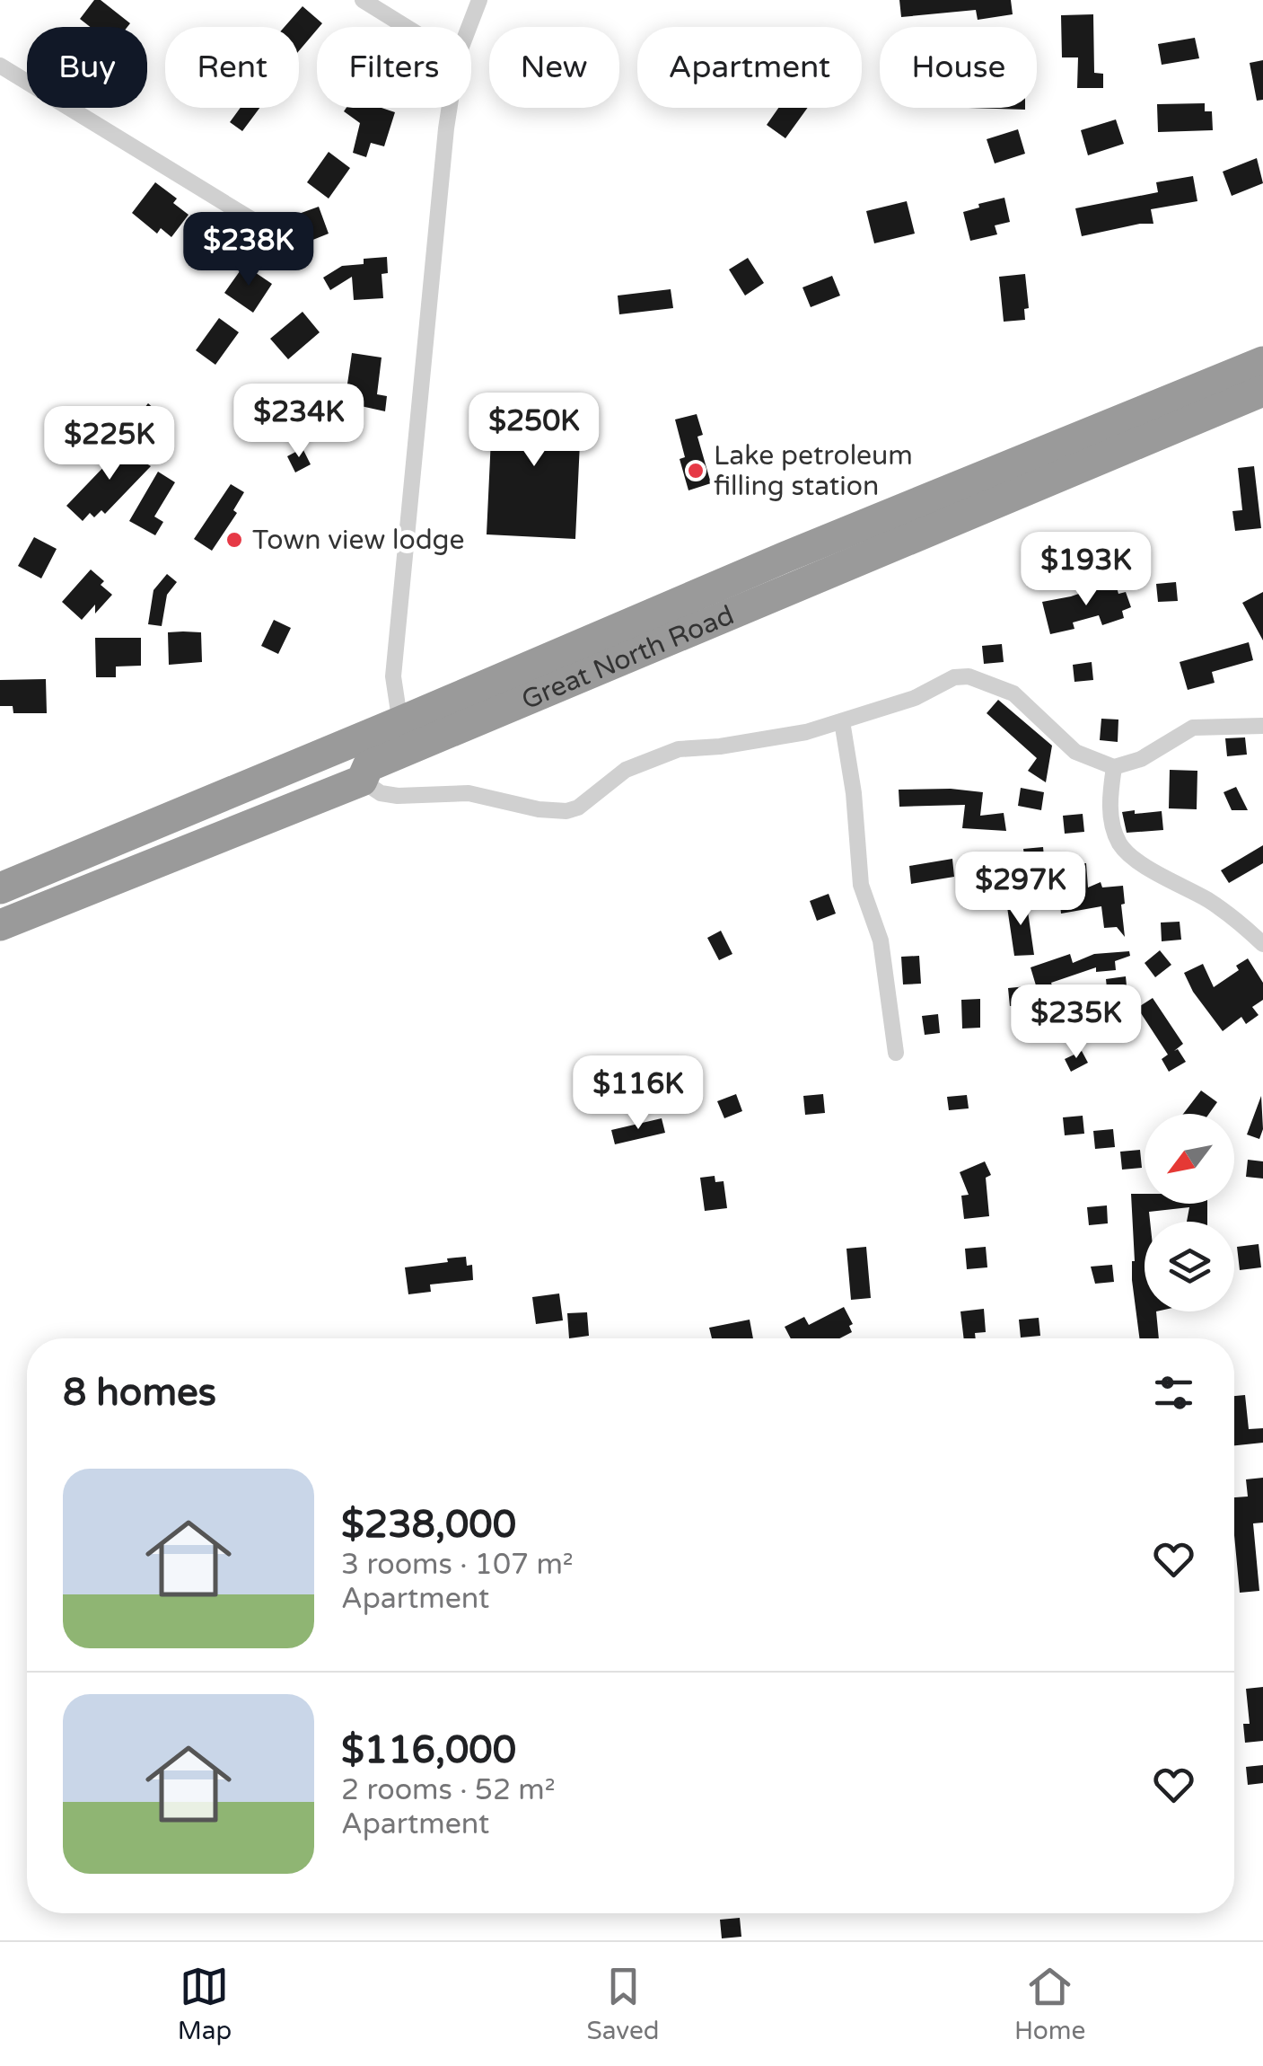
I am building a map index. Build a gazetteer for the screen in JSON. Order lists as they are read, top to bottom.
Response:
{
  "streets": {
    "highway": ["Great North Road"]
  },
  "places": ["Lake petroleum filling station", "Town view lodge"],
  "north": "bottom left",
  "page": {
    "chip": [
      "Buy",
      "Rent",
      "Filters",
      "New",
      "Apartment",
      "House"
    ],
    "price": [
      "$238K",
      "$234K",
      "$250K",
      "$225K",
      "$193K",
      "$297K",
      "$235K",
      "$116K"
    ],
    "heading": "8 homes",
    "list": [
      {
        "name": "$238,000",
        "note": "3 rooms · 107 m² · Apartment"
      },
      {
        "name": "$116,000",
        "note": "2 rooms · 52 m² · Apartment"
      }
    ],
    "tabs": ["Map", "Saved", "Home"]
  }
}
